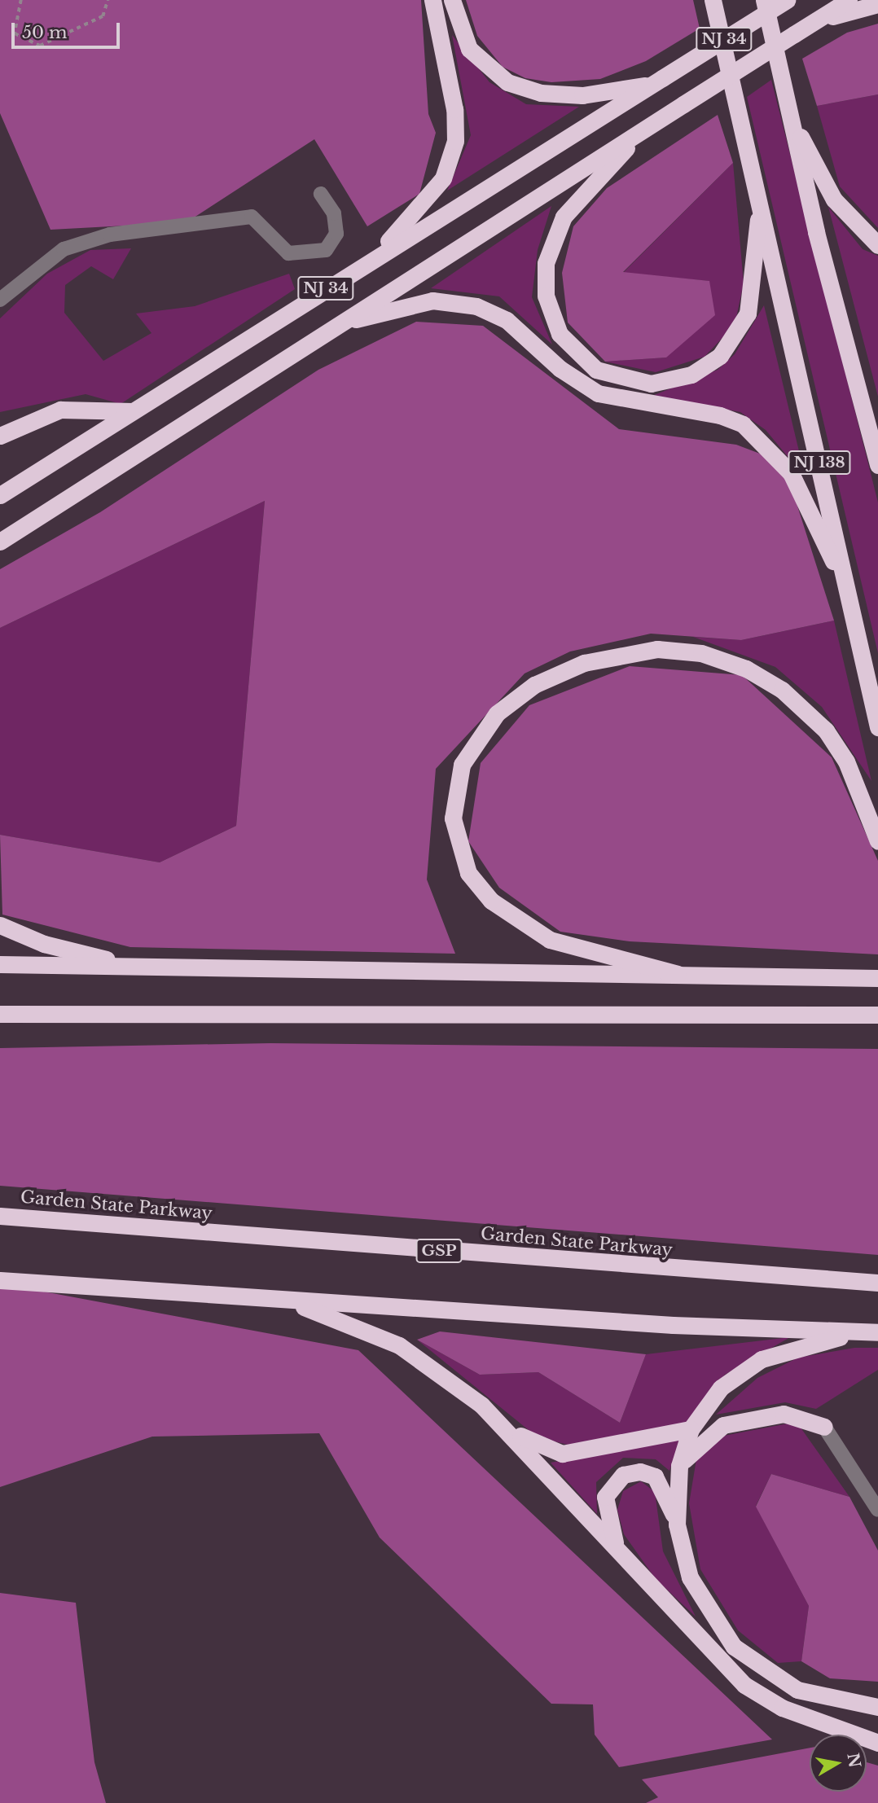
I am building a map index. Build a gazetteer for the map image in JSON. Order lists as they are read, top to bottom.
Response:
{
  "streets": {
    "highway": [
      "NJ 34",
      "NJ 138",
      "Garden State Parkway",
      "GSP"
    ]
  },
  "scale_bar": "50 m",
  "north": "right"
}
